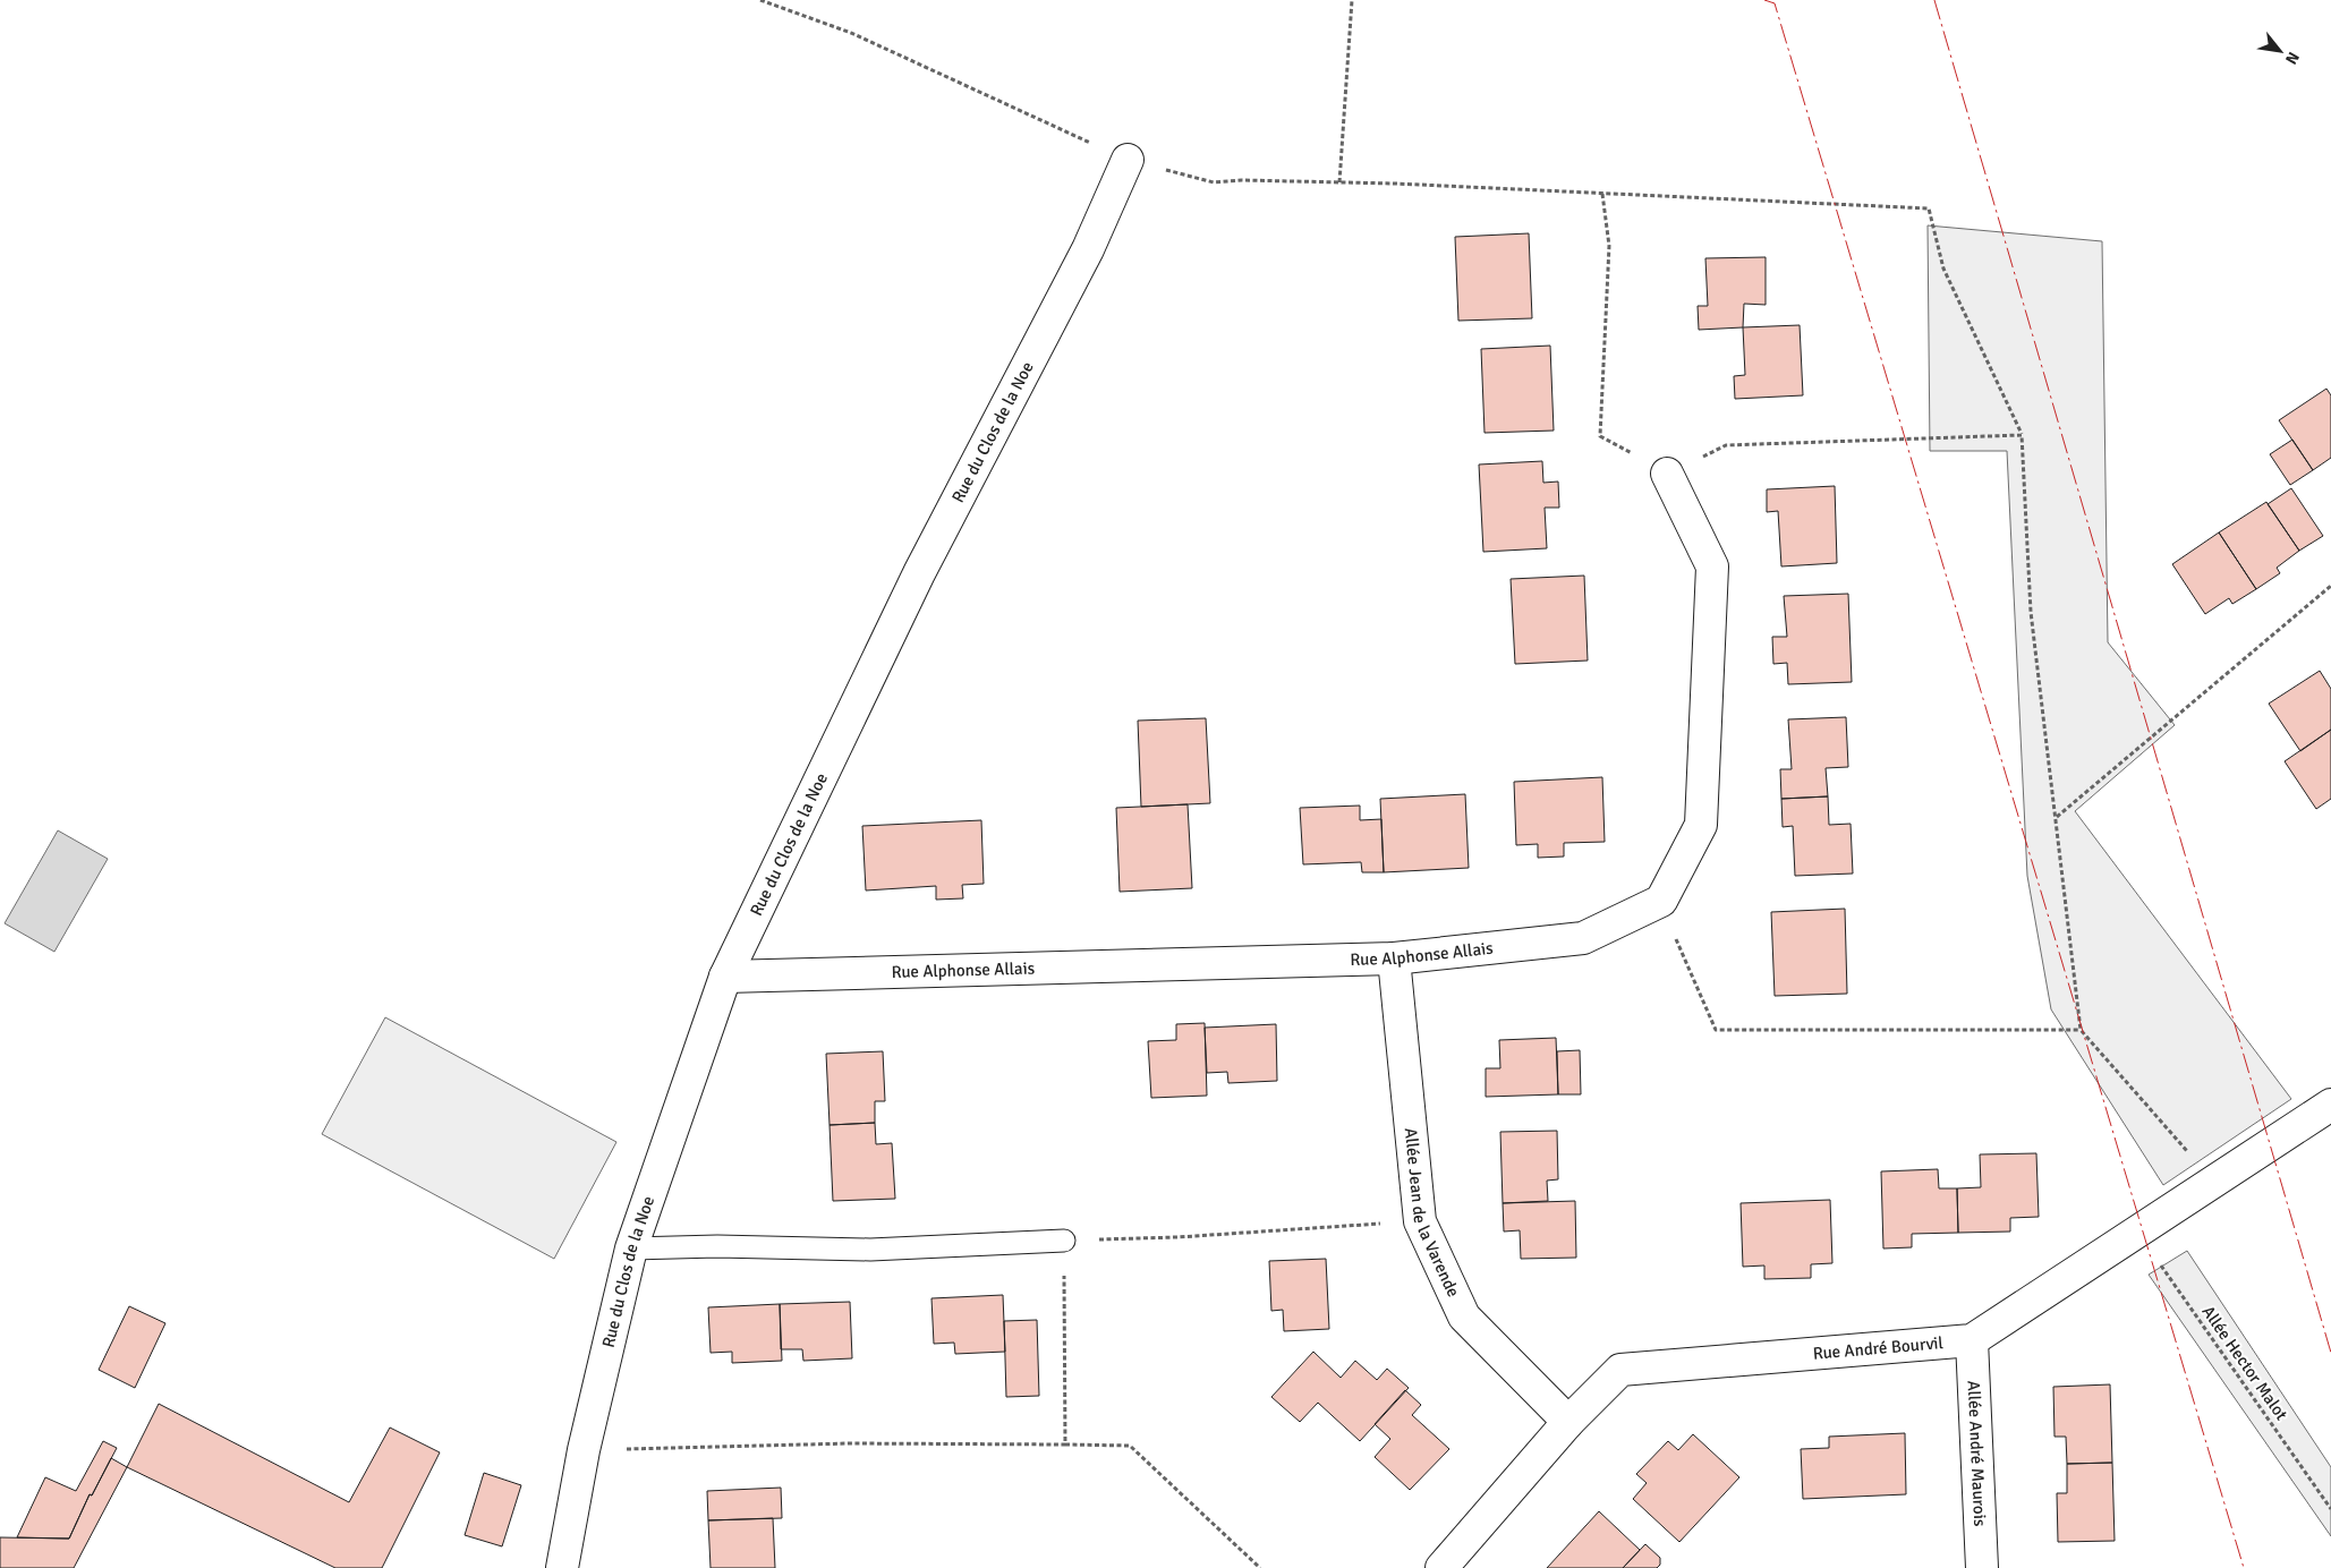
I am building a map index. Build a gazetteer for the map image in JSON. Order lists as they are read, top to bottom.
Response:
{
  "streets": {
    "street": [
      "Rue du Clos de la Noe",
      "Rue Alphonse Allais",
      "Allée Jean de la Varende",
      "Rue André Bourvil",
      "Allée André Maurois"
    ],
    "path": ["Allée Hector Malot"]
  },
  "crossings": [
    ["Rue du Clos de la Noe", "Rue Alphonse Allais"],
    ["Rue Alphonse Allais", "Allée Jean de la Varende"],
    ["Allée Jean de la Varende", "Rue André Bourvil"],
    ["Rue André Bourvil", "Allée Hector Malot"],
    ["Rue André Bourvil", "Allée André Maurois"]
  ],
  "north": "bottom right"
}
